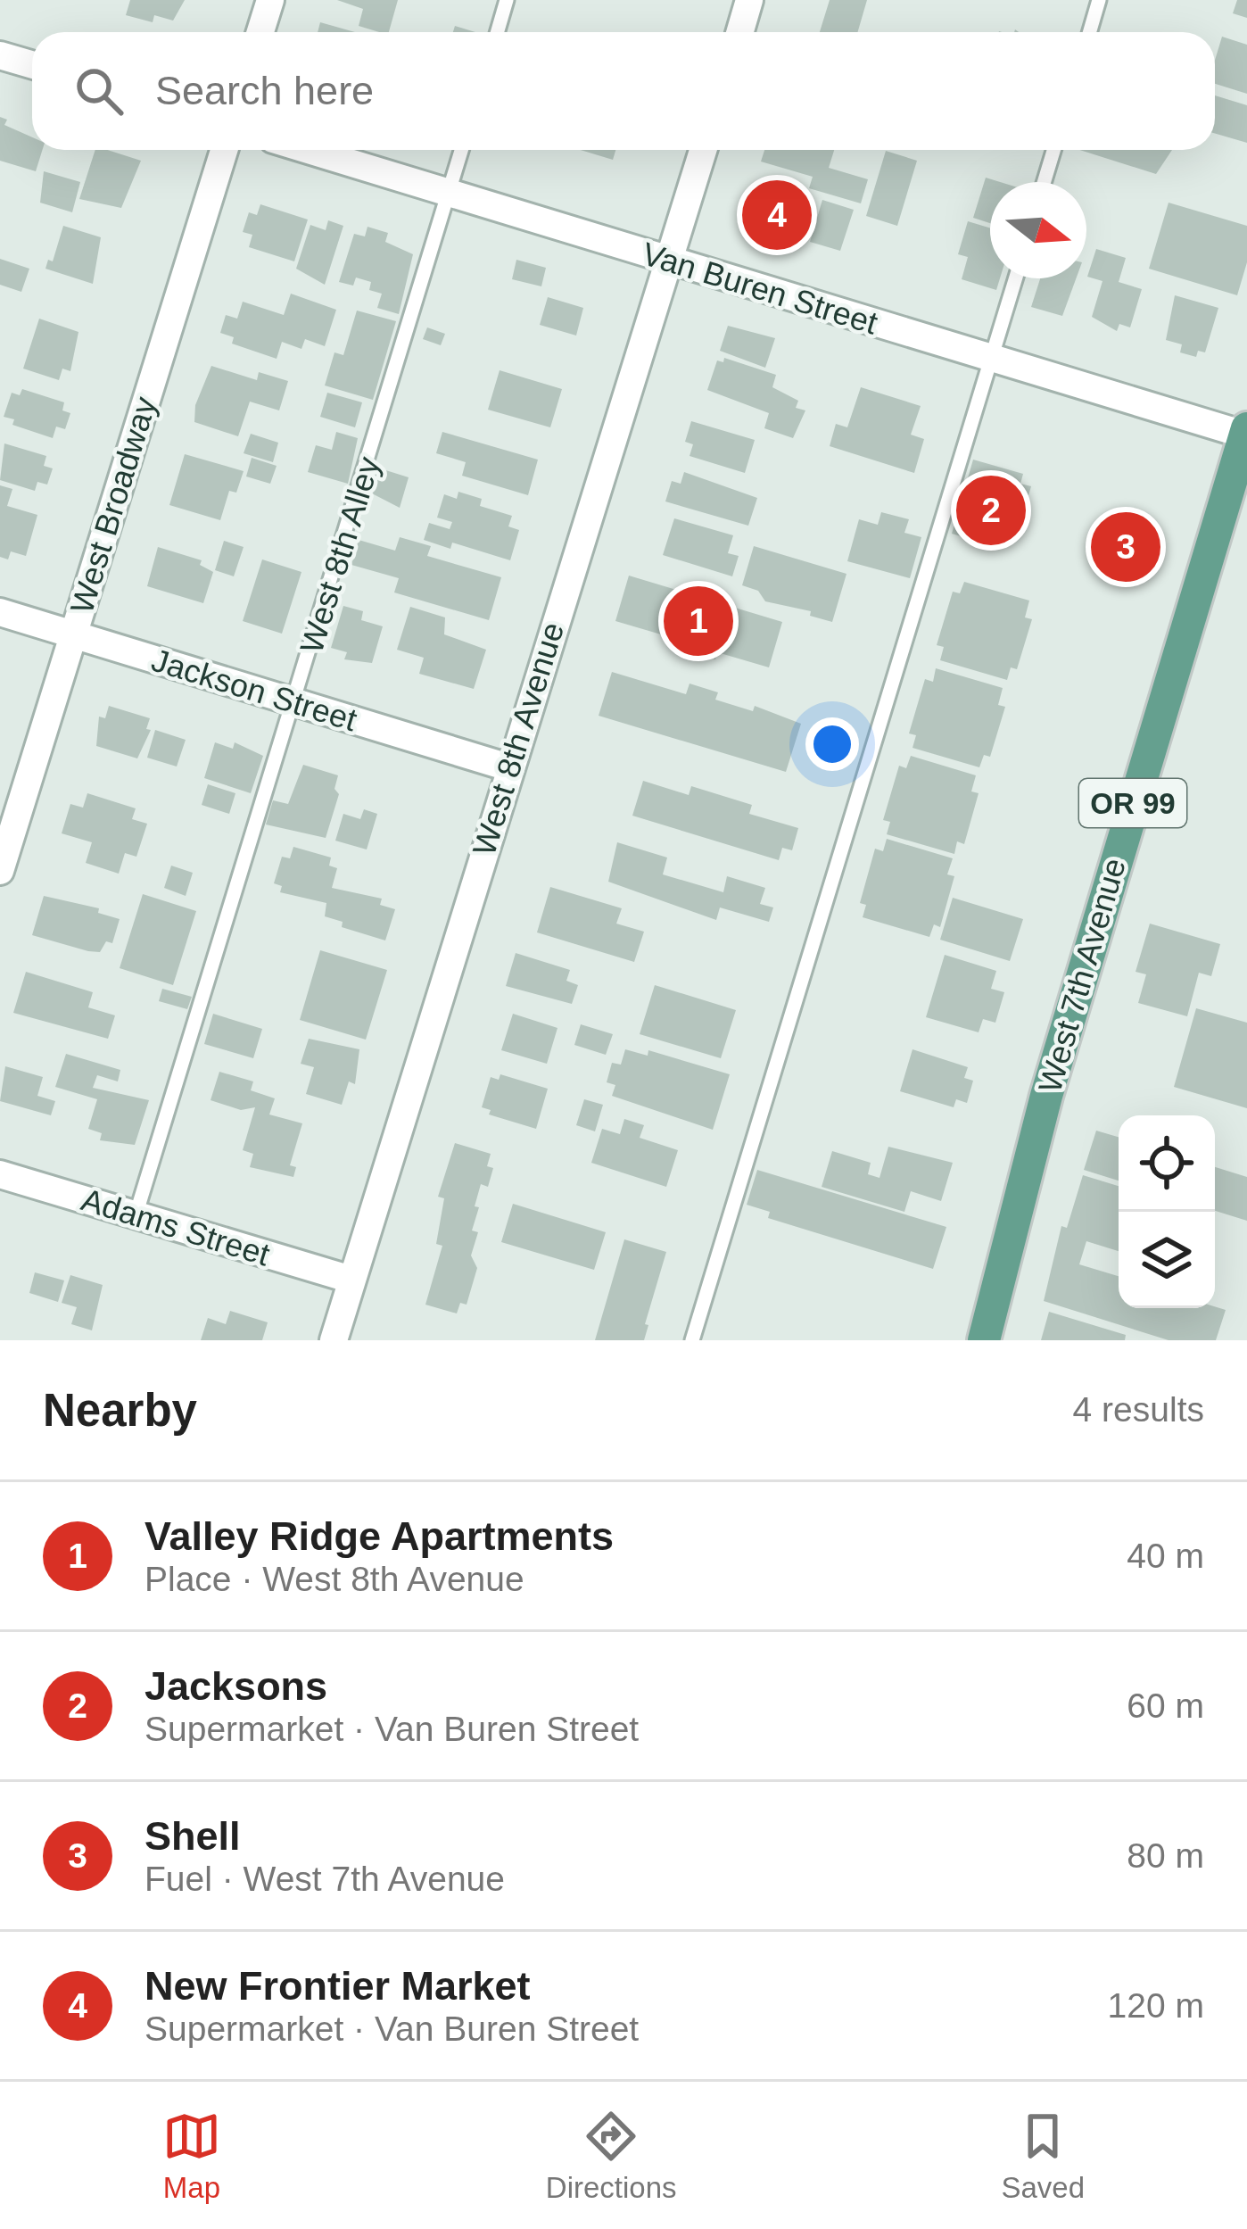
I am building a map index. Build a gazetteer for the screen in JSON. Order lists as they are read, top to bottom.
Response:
{
  "streets": {
    "main road": ["OR 99", "West 7th Avenue"],
    "street": [
      "Van Buren Street",
      "West Broadway",
      "Jackson Street",
      "West 8th Avenue",
      "Adams Street"
    ],
    "lane": ["West 8th Alley"]
  },
  "crossings": [
    ["Van Buren Street", "West 8th Alley"],
    ["Van Buren Street", "West 8th Avenue"],
    ["Van Buren Street", "West 7th Avenue"],
    ["West Broadway", "Jackson Street"],
    ["West 8th Alley", "Jackson Street"],
    ["West 8th Alley", "Adams Street"],
    ["Jackson Street", "West 8th Avenue"],
    ["West 8th Avenue", "Adams Street"]
  ],
  "north": "right",
  "page": {
    "search": "Search here",
    "pins": [
      "4",
      "2",
      "3",
      "1"
    ],
    "heading": ["Nearby", "4 results"],
    "list": [
      {
        "mark": "1",
        "name": "Valley Ridge Apartments",
        "note": "Place · West 8th Avenue",
        "value": "40 m"
      },
      {
        "mark": "2",
        "name": "Jacksons",
        "note": "Supermarket · Van Buren Street",
        "value": "60 m"
      },
      {
        "mark": "3",
        "name": "Shell",
        "note": "Fuel · West 7th Avenue",
        "value": "80 m"
      },
      {
        "mark": "4",
        "name": "New Frontier Market",
        "note": "Supermarket · Van Buren Street",
        "value": "120 m"
      }
    ],
    "nav": ["Map", "Directions", "Saved"]
  }
}
